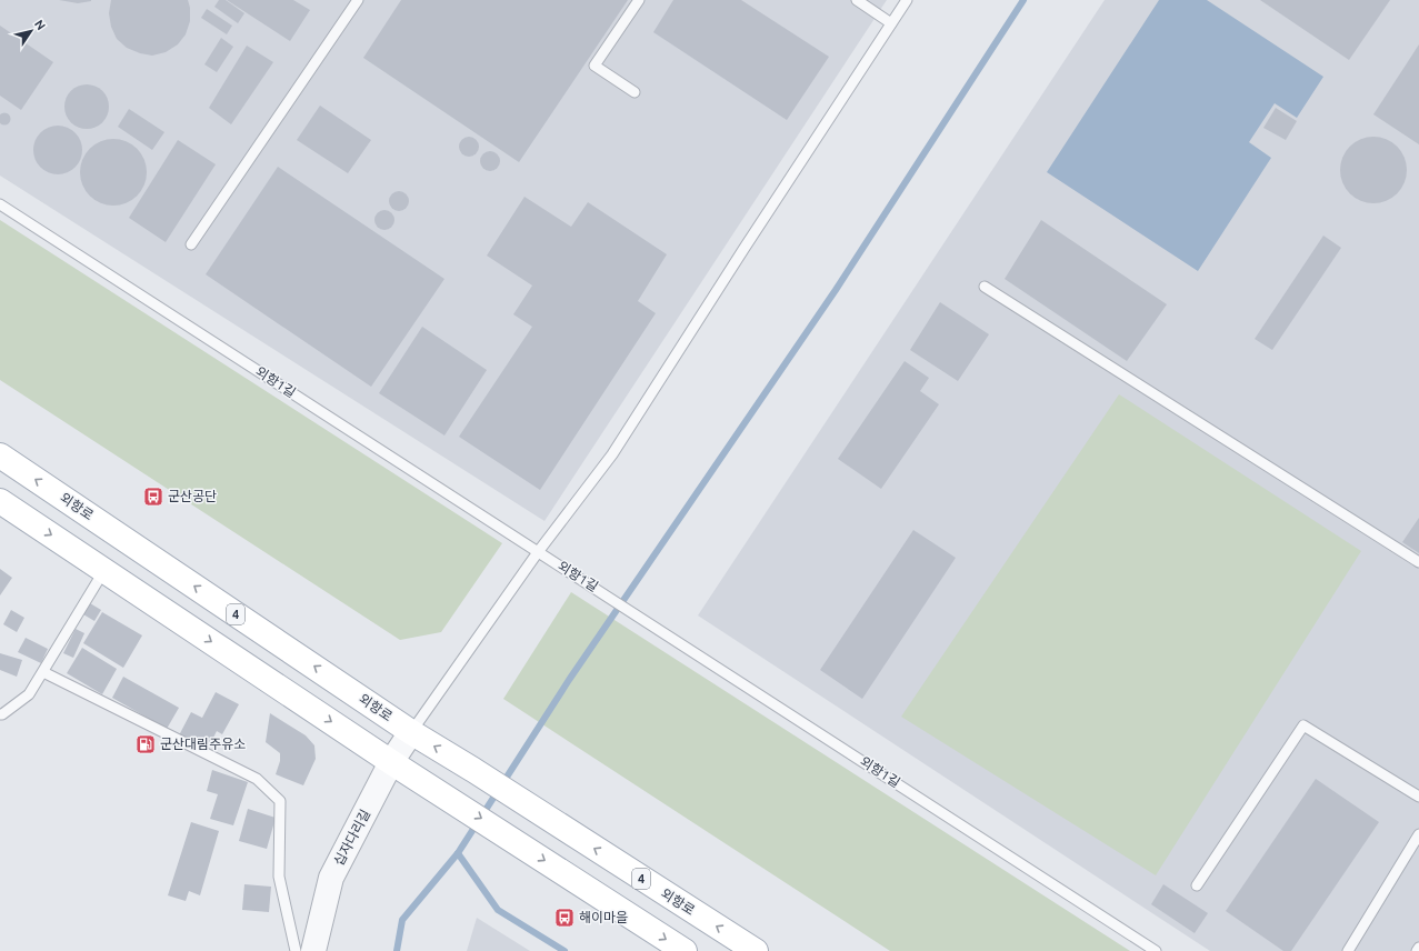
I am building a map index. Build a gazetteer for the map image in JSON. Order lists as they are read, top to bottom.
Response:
{
  "streets": {
    "main road": ["외항로", "4"],
    "street": ["십자다리길"],
    "lane": ["외항1길"]
  },
  "crossings": [
    ["외항로", "십자다리길"]
  ],
  "places": {
    "bus stop": ["군산공단", "해이마을"],
    "fuel station": ["군산대림주유소"]
  },
  "north": "top right"
}
